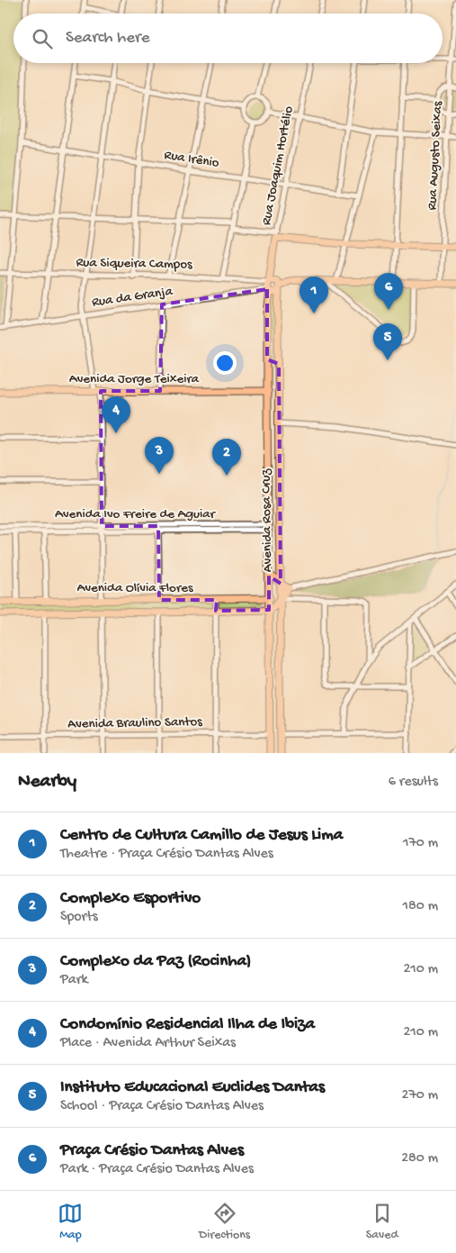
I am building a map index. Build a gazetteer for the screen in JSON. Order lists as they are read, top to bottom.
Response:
{
  "streets": {
    "main road": [
      "Rua Joaquim Hortélio",
      "Avenida Jorge Teixeira",
      "Avenida Rosa Cruz",
      "Avenida Olívia Flores"
    ],
    "street": [
      "Rua Augusto Seixas",
      "Rua Irênio",
      "Rua Siqueira Campos",
      "Rua da Granja",
      "Avenida Ivo Freire de Aguiar",
      "Avenida Braulino Santos"
    ]
  },
  "crossings": [
    ["Rua Irênio", "Rua Joaquim Hortélio"],
    ["Rua Joaquim Hortélio", "Rua Siqueira Campos"],
    ["Rua Joaquim Hortélio", "Rua da Granja"],
    ["Rua Joaquim Hortélio", "Avenida Rosa Cruz"],
    ["Rua Siqueira Campos", "Rua da Granja"],
    ["Rua Siqueira Campos", "Avenida Rosa Cruz"],
    ["Rua da Granja", "Avenida Rosa Cruz"],
    ["Avenida Jorge Teixeira", "Avenida Rosa Cruz"],
    ["Avenida Ivo Freire de Aguiar", "Avenida Rosa Cruz"],
    ["Avenida Rosa Cruz", "Avenida Olívia Flores"]
  ],
  "page": {
    "search": "Search here",
    "pins": [
      "6",
      "1",
      "5",
      "4",
      "3",
      "2"
    ],
    "heading": ["Nearby", "6 results"],
    "list": [
      {
        "mark": "1",
        "name": "Centro de Cultura Camillo de Jesus Lima",
        "note": "Theatre · Praça Crésio Dantas Alves",
        "value": "170 m"
      },
      {
        "mark": "2",
        "name": "Complexo Esportivo",
        "note": "Sports",
        "value": "180 m"
      },
      {
        "mark": "3",
        "name": "Complexo da Paz (Rocinha)",
        "note": "Park",
        "value": "210 m"
      },
      {
        "mark": "4",
        "name": "Condomínio Residencial Ilha de Ibiza",
        "note": "Place · Avenida Arthur Seixas",
        "value": "210 m"
      },
      {
        "mark": "5",
        "name": "Instituto Educacional Euclides Dantas",
        "note": "School · Praça Crésio Dantas Alves",
        "value": "270 m"
      },
      {
        "mark": "6",
        "name": "Praça Crésio Dantas Alves",
        "note": "Park · Praça Crésio Dantas Alves",
        "value": "280 m"
      }
    ],
    "nav": ["Map", "Directions", "Saved"]
  }
}
